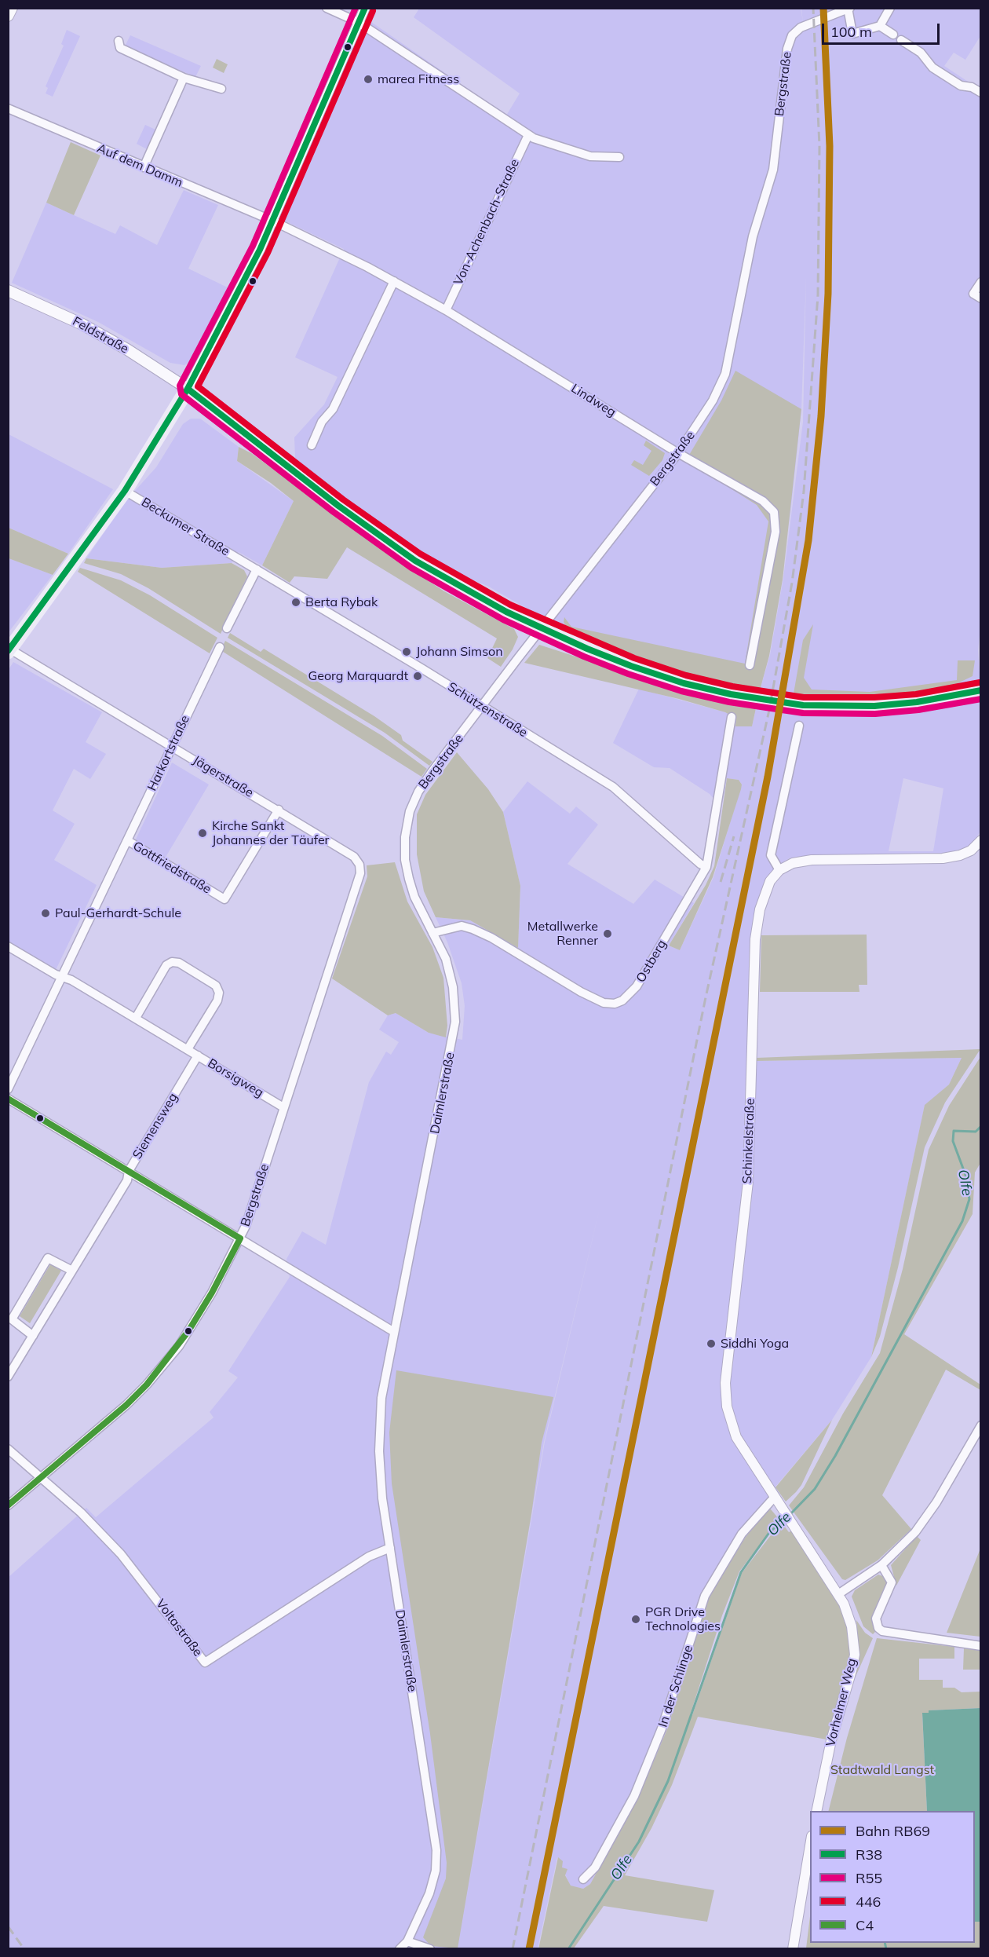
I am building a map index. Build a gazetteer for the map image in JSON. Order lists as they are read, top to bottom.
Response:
{
  "streets": {
    "main road": ["Feldstraße"],
    "street": [
      "Bergstraße",
      "Auf dem Damm",
      "Von-Achenbach-Straße",
      "Lindweg",
      "Beckumer Straße",
      "Schützenstraße",
      "Harkortstraße",
      "Jägerstraße",
      "Gottfriedstraße",
      "Ostberg",
      "Borsigweg",
      "Daimlerstraße",
      "Siemensweg",
      "Schinkelstraße",
      "Voltastraße",
      "In der Schlinge",
      "Vorhelmer Weg"
    ]
  },
  "crossings": [
    ["Bergstraße", "Lindweg"],
    ["Bergstraße", "Schützenstraße"],
    ["Bergstraße", "Jägerstraße"],
    ["Bergstraße", "Borsigweg"],
    ["Bergstraße", "Daimlerstraße"],
    ["Bergstraße", "Voltastraße"],
    ["Auf dem Damm", "Lindweg"],
    ["Von-Achenbach-Straße", "Lindweg"],
    ["Beckumer Straße", "Schützenstraße"],
    ["Schützenstraße", "Ostberg"],
    ["Harkortstraße", "Jägerstraße"],
    ["Harkortstraße", "Gottfriedstraße"],
    ["Harkortstraße", "Borsigweg"],
    ["Jägerstraße", "Gottfriedstraße"],
    ["Ostberg", "Daimlerstraße"],
    ["Borsigweg", "Siemensweg"],
    ["Daimlerstraße", "Voltastraße"],
    ["Schinkelstraße", "In der Schlinge"],
    ["Schinkelstraße", "Vorhelmer Weg"]
  ],
  "water": ["Olfe"],
  "parks": ["Stadtwald Langst"],
  "places": [
    "marea Fitness",
    "Berta Rybak",
    "Johann Simson",
    "Georg Marquardt",
    "Kirche Sankt Johannes der Täufer",
    "Paul-Gerhardt-Schule",
    "Metallwerke Renner",
    "Siddhi Yoga",
    "PGR Drive Technologies"
  ],
  "lines": [
    "rail line RB69",
    "transit line R38",
    "transit line R55",
    "transit line 446",
    "transit line C4"
  ],
  "legend": [
    "Bahn RB69",
    "R38",
    "R55",
    "446",
    "C4"
  ],
  "scale_bar": "100 m"
}
